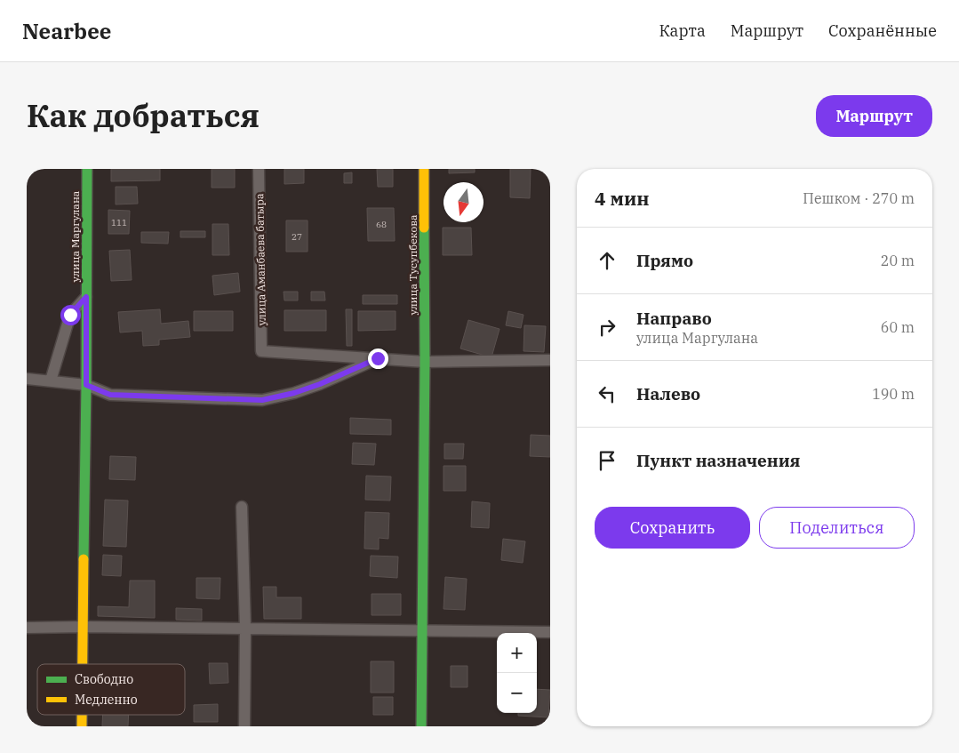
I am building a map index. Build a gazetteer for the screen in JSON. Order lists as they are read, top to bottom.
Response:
{
  "streets": {
    "street": ["улица Маргулана", "улица Аманбаева батыра", "улица Тусупбекова"]
  },
  "house_numbers": ["111", "68", "27"],
  "legend": ["Свободно", "Медленно"],
  "north": "bottom",
  "page": {
    "header": "Nearbee",
    "nav": ["Карта", "Маршрут", "Сохранённые"],
    "title": "Как добраться",
    "buttons": [
      "Маршрут",
      ["Сохранить", "Поделиться"]
    ],
    "heading": ["4 мин", "Пешком · 270 m"],
    "list": [
      ["Прямо", "20 m"],
      ["Направо", "улица Маргулана", "60 m"],
      ["Налево", "190 m"],
      "Пункт назначения"
    ],
    "map_buttons": ["+", "−"]
  }
}
